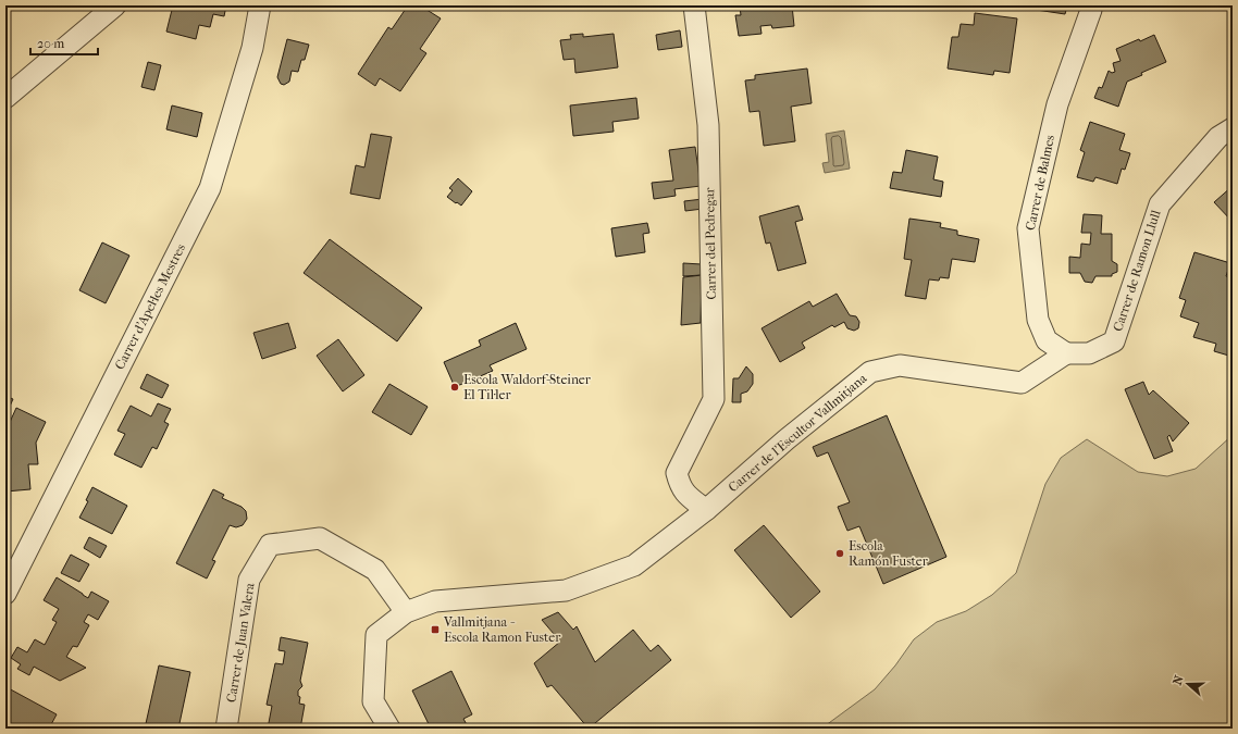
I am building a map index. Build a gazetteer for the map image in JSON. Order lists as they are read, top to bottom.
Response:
{
  "streets": {
    "street": [
      "Carrer de Balmes",
      "Carrer del Pedregar",
      "Carrer de Ramon Llull",
      "Carrer d'Apel·les Mestres",
      "Carrer de l'Escultor Vallmitjana",
      "Carrer de Juan Valera"
    ]
  },
  "crossings": [
    ["Carrer de Balmes", "Carrer de Ramon Llull"],
    ["Carrer de Balmes", "Carrer de l'Escultor Vallmitjana"],
    ["Carrer del Pedregar", "Carrer de l'Escultor Vallmitjana"],
    ["Carrer de Ramon Llull", "Carrer de l'Escultor Vallmitjana"],
    ["Carrer de l'Escultor Vallmitjana", "Carrer de Juan Valera"]
  ],
  "places": {
    "other": ["Escola Waldorf-Steiner El Til·ler", "Escola Ramón Fuster"],
    "transit": ["Vallmitjana - Escola Ramon Fuster"]
  },
  "scale_bar": "20 m",
  "north": "left"
}
